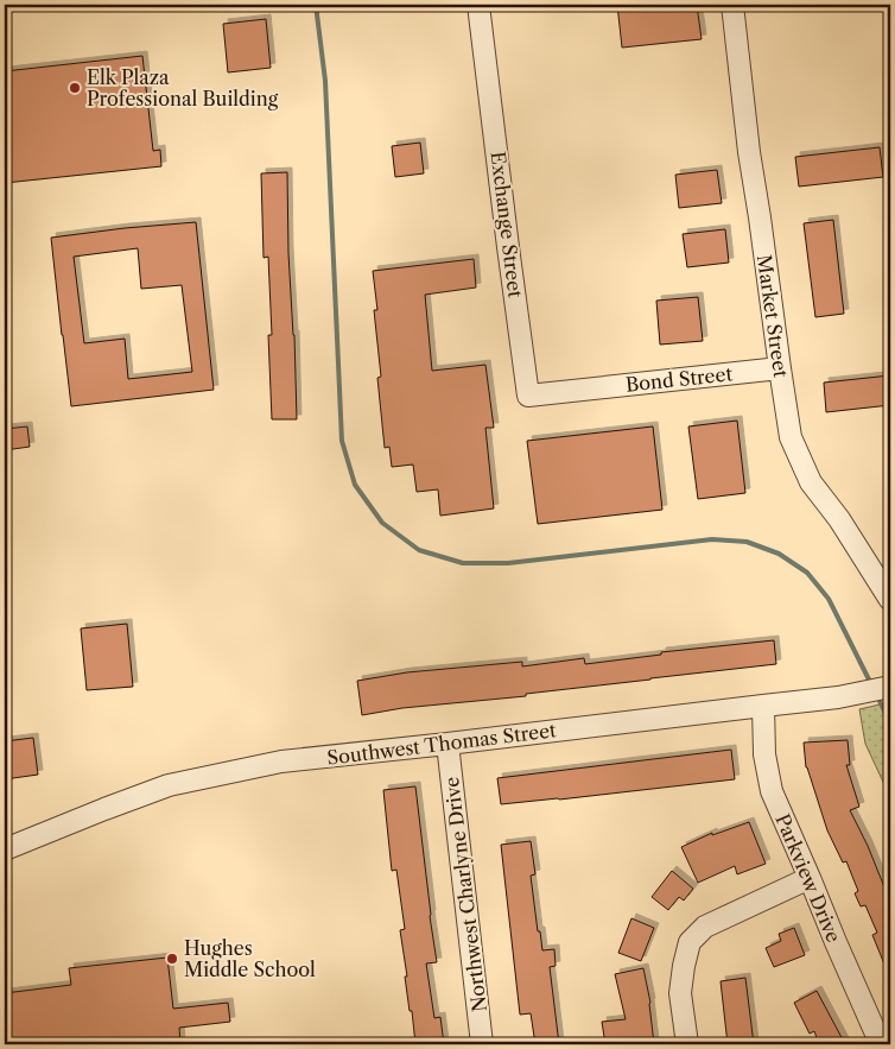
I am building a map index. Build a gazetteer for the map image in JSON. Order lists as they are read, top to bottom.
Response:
{
  "streets": {
    "street": [
      "Exchange Street",
      "Market Street",
      "Bond Street",
      "Southwest Thomas Street",
      "Parkview Drive",
      "Northwest Charlyne Drive"
    ]
  },
  "crossings": [
    ["Exchange Street", "Bond Street"],
    ["Market Street", "Bond Street"],
    ["Southwest Thomas Street", "Parkview Drive"],
    ["Southwest Thomas Street", "Northwest Charlyne Drive"]
  ],
  "places": ["Elk Plaza Professional Building", "Hughes Middle School"]
}
